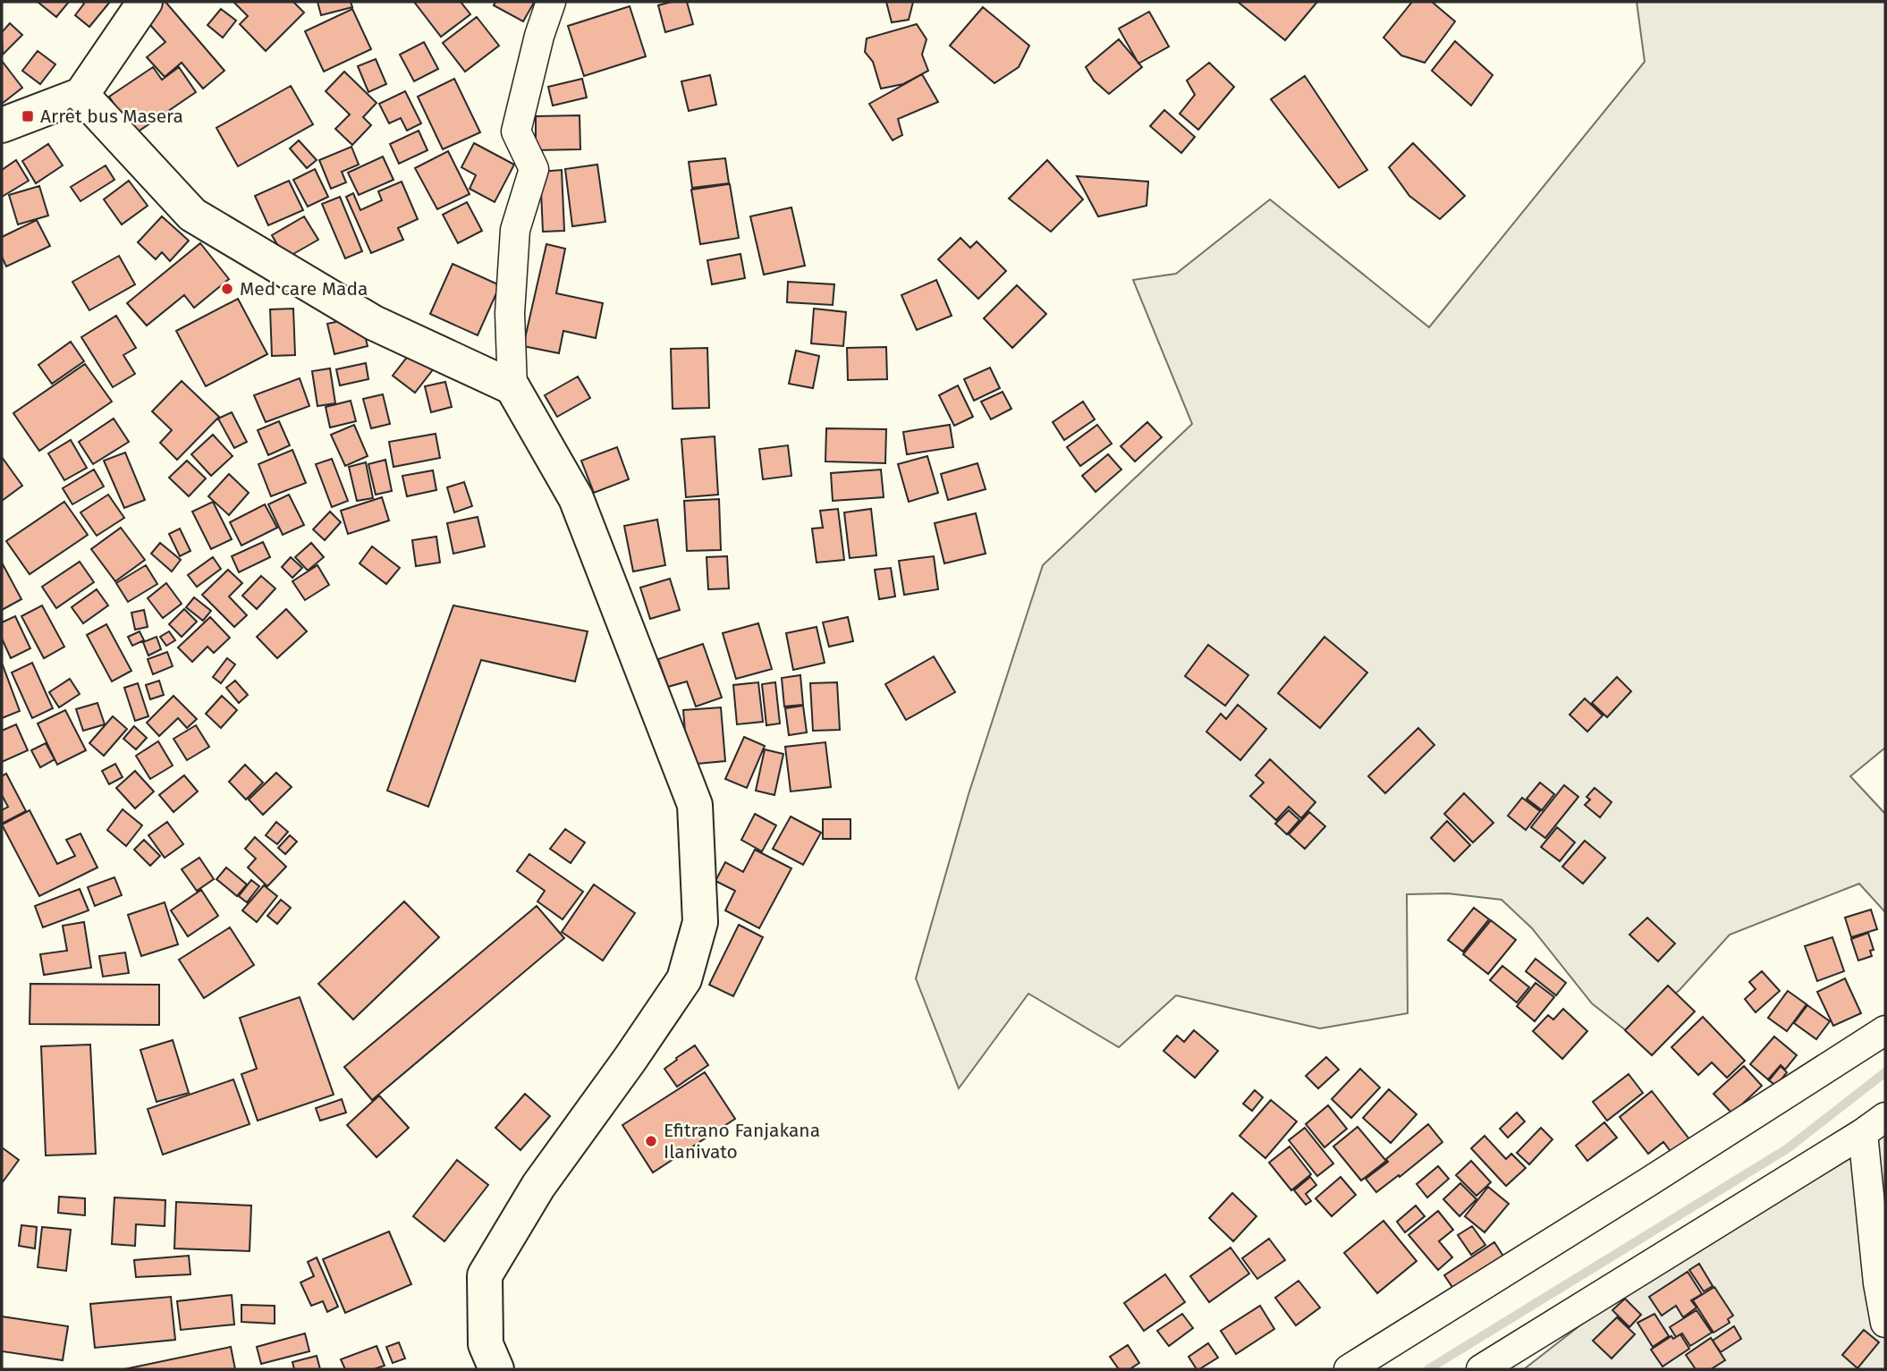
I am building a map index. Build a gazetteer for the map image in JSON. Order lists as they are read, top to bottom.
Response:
{
  "places": {
    "transit": ["Arrêt bus Masera"],
    "other": ["Med care Mada", "Efitrano Fanjakana Ilanivato"]
  }
}
